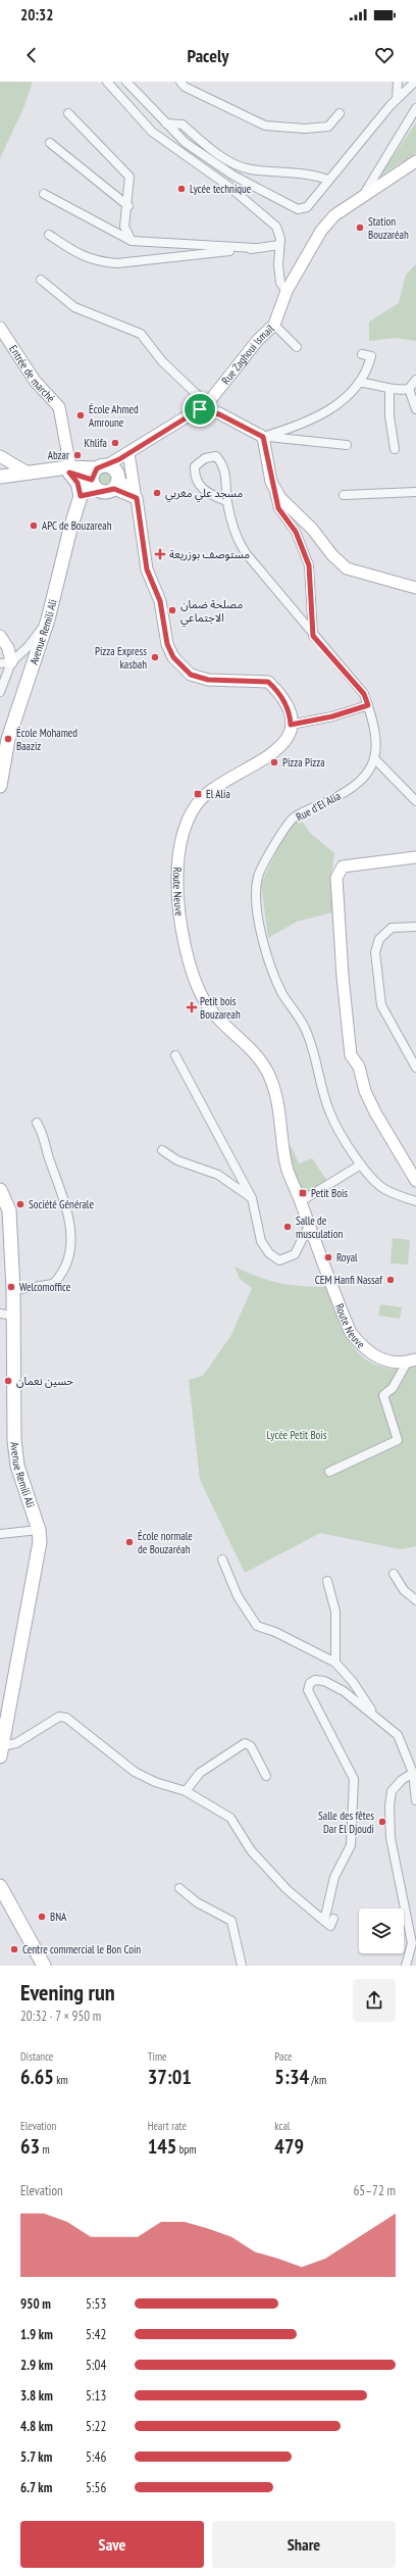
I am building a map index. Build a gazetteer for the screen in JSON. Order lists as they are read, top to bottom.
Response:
{
  "streets": {
    "main road": ["Avenue Remili Ali"],
    "street": [
      "Rue Zaghoui Ismaïl",
      "Entrée de marché",
      "Rue d'El Alia",
      "Route Neuve"
    ]
  },
  "parks": ["Lycée Petit Bois"],
  "places": {
    "other": [
      "Lycée technique",
      "Station Bouzaréah",
      "École Ahmed Amroune",
      "Khlifa",
      "Abzar",
      "مسجد علي مغربي",
      "APC de Bouzareah",
      "مصلحة ضمان الاجتماعي",
      "Pizza Express kasbah",
      "École Mohamed Baaziz",
      "Pizza Pizza",
      "Société Générale",
      "Salle de musculation",
      "Royal",
      "CEM Hanfi Nassaf",
      "Welcomoffice",
      "حسين نعمان",
      "École normale de Bouzaréah",
      "Salle des fêtes Dar El Djoudi",
      "BNA",
      "Centre commercial le Bon Coin"
    ],
    "health": ["مستوصف بوزريعة", "Petit bois Bouzareah"],
    "transit": ["El Alia", "Petit Bois"]
  },
  "page": {
    "status": "20:32",
    "header": "Pacely",
    "heading": ["Evening run", "20:32 · 7 × 950 m"],
    "stats": [
      ["Distance", "6.65 km"],
      ["Time", "37:01"],
      ["Pace", "5:34 /km"],
      ["Elevation", "63 m"],
      ["Heart rate", "145 bpm"],
      ["kcal", "479"]
    ],
    "chart": ["Elevation", "65–72 m"],
    "list": [
      {
        "name": "950 m",
        "note": "5:53"
      },
      {
        "name": "1.9 km",
        "note": "5:42"
      },
      {
        "name": "2.9 km",
        "note": "5:04"
      },
      {
        "name": "3.8 km",
        "note": "5:13"
      },
      {
        "name": "4.8 km",
        "note": "5:22"
      },
      {
        "name": "5.7 km",
        "note": "5:46"
      },
      {
        "name": "6.7 km",
        "note": "5:56"
      }
    ],
    "buttons": ["Save", "Share"]
  }
}
